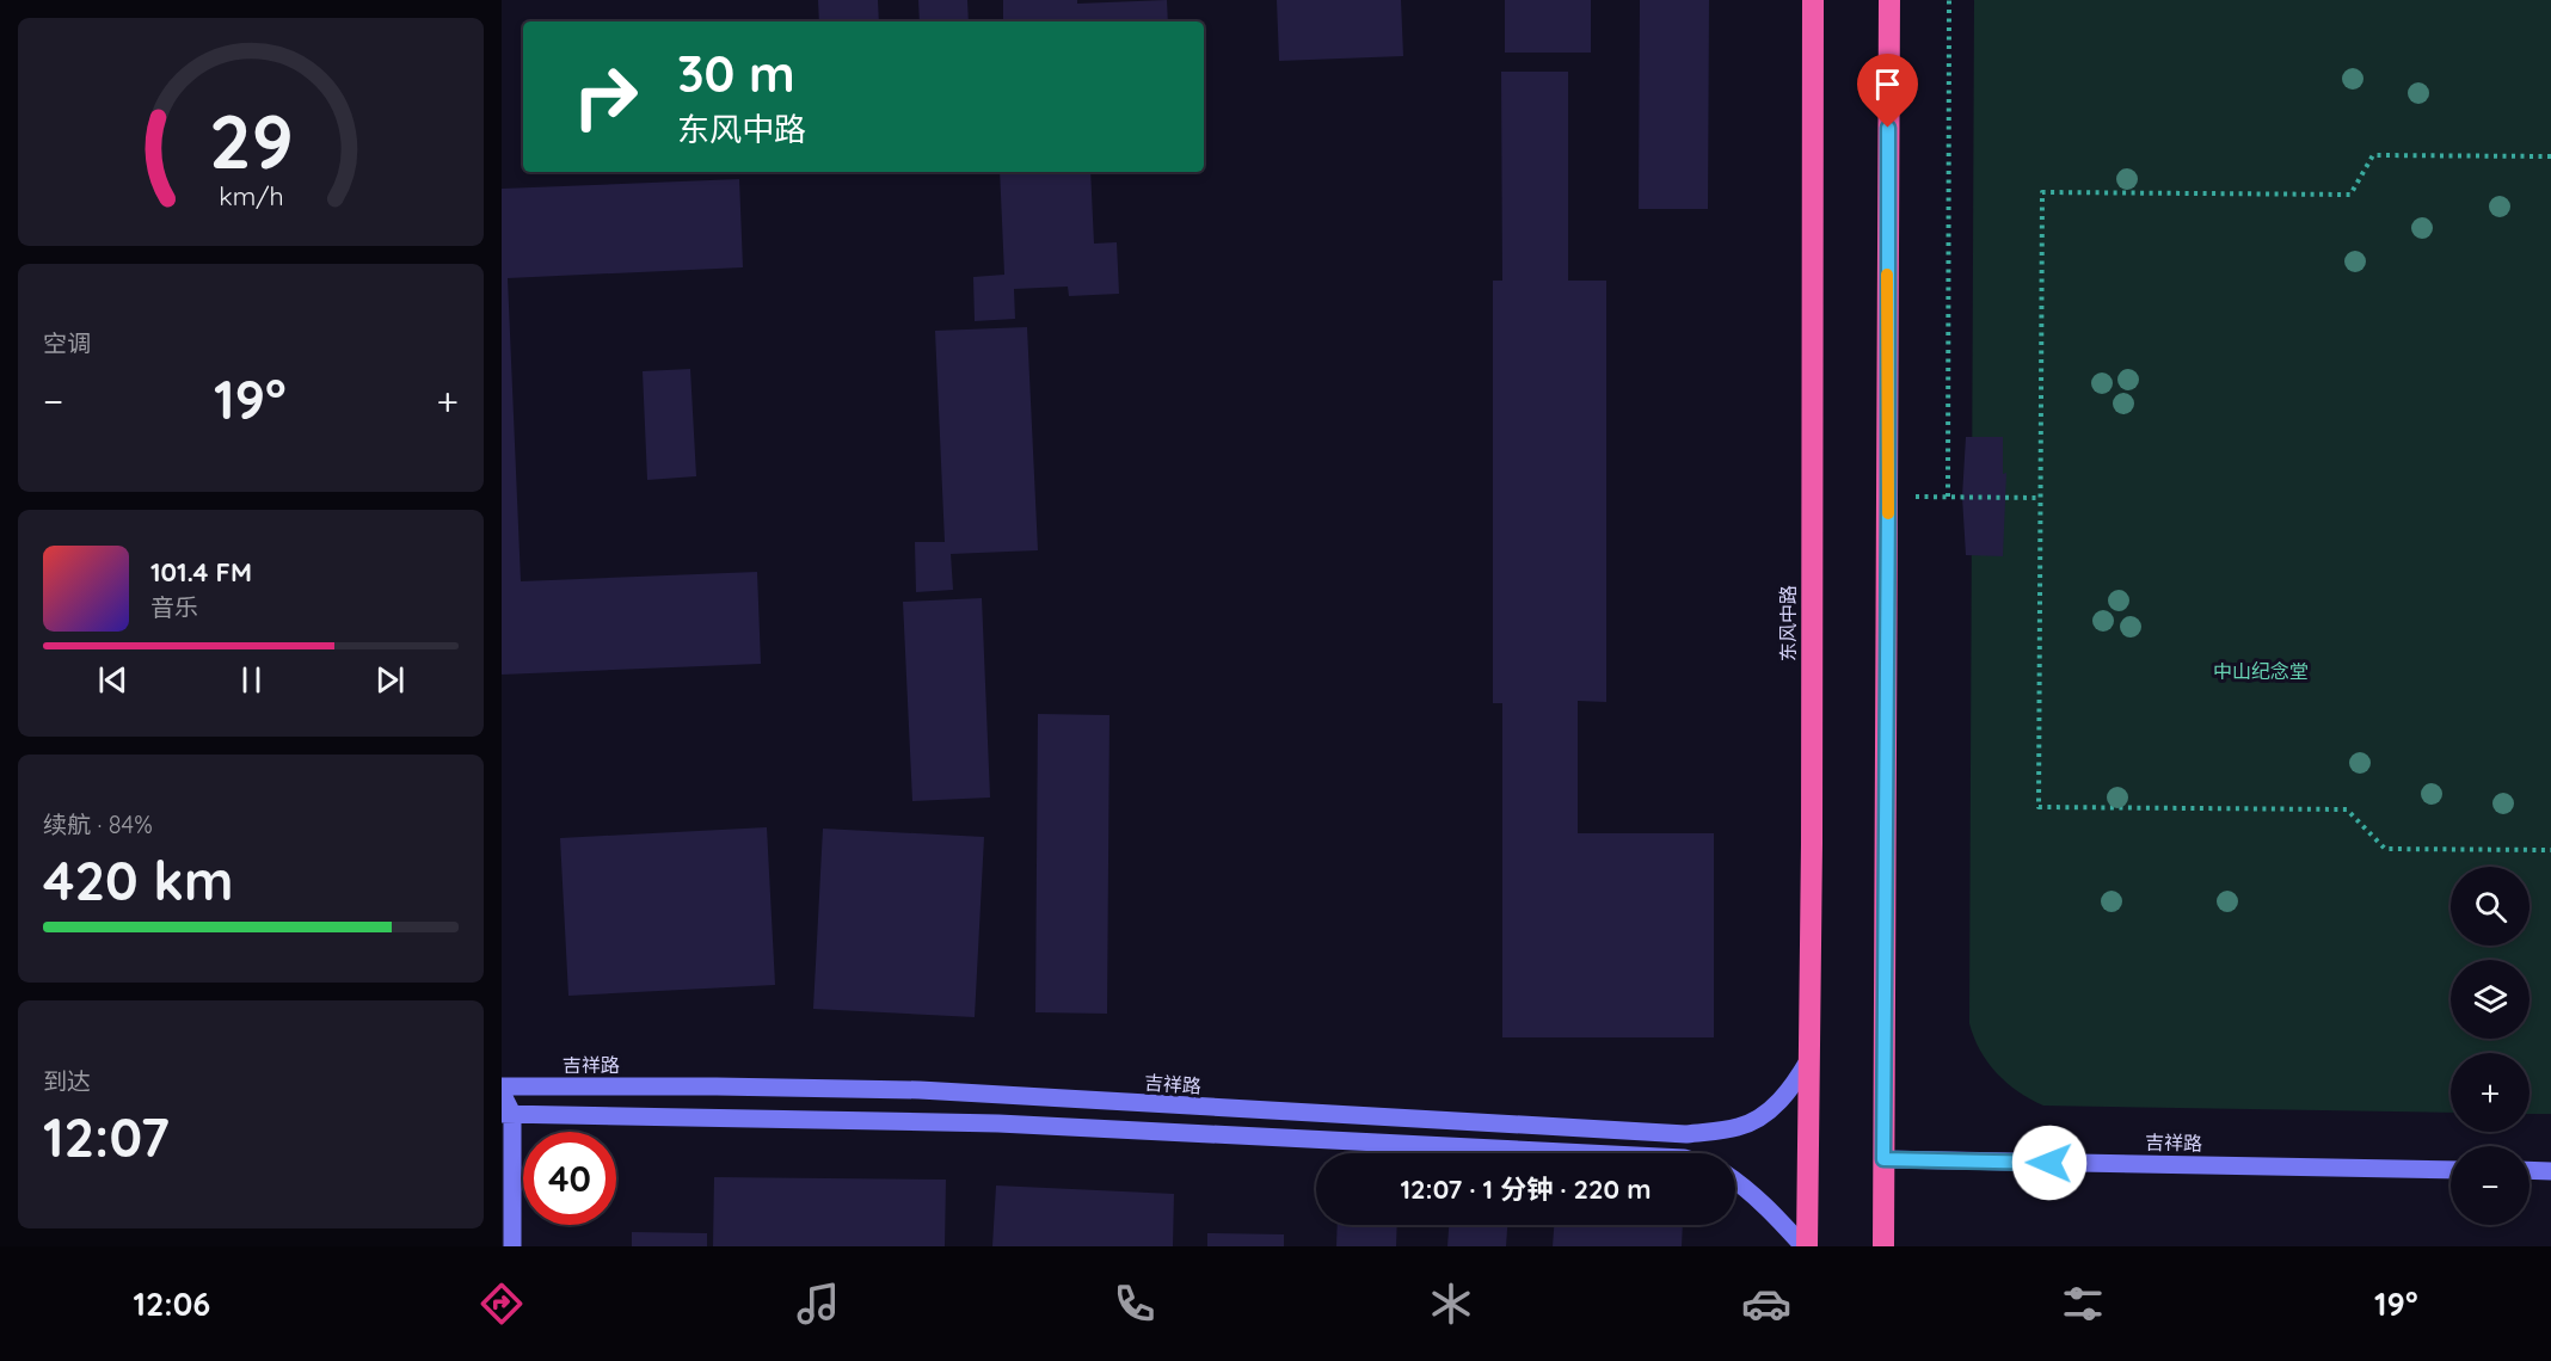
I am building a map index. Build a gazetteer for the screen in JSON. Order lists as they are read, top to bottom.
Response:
{
  "streets": {
    "highway": ["东风中路"],
    "street": ["吉祥路"]
  },
  "crossings": [
    ["东风中路", "吉祥路"]
  ],
  "parks": ["中山纪念堂"],
  "page": {
    "turn": ["30 m", "东风中路"],
    "tile": [
      "空调",
      ["续航 · 84%", "420 km"],
      ["到达", "12:07"]
    ],
    "heat": ["−", "19°", "+"],
    "song": ["101.4 FM", "音乐"],
    "map_buttons": ["+", "−"],
    "limit": "40",
    "trip": "12:07 · 1 分钟 · 220 m",
    "tabs": ["12:06", "19°"],
    "gauge": ["29", "km/h"]
  }
}
